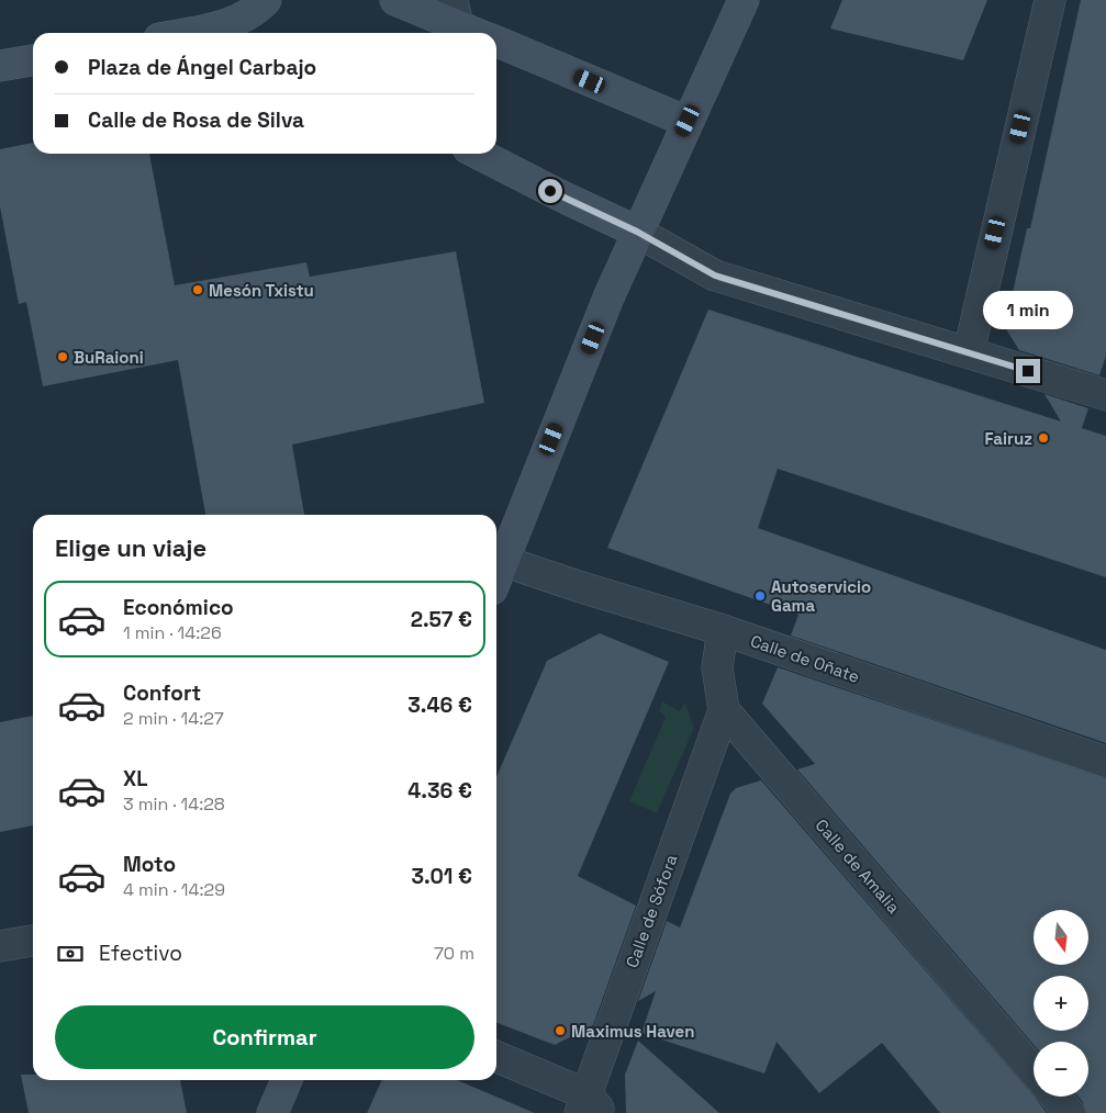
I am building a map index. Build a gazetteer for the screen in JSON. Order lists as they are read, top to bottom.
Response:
{
  "streets": {
    "street": ["Calle de Oñate", "Calle de Amalia", "Calle de Sófora"]
  },
  "crossings": [
    ["Calle de Amalia", "Calle de Sófora"]
  ],
  "places": [
    "Mesón Txistu",
    "BuRaioni",
    "Fairuz",
    "Autoservicio Gama",
    "Maximus Haven"
  ],
  "north": "bottom",
  "page": {
    "banner": ["Plaza de Ángel Carbajo", "Calle de Rosa de Silva"],
    "bubble": "1 min",
    "heading": "Elige un viaje",
    "list": [
      {
        "name": "Económico",
        "note": "1 min · 14:26",
        "value": "2.57 €"
      },
      {
        "name": "Confort",
        "note": "2 min · 14:27",
        "value": "3.46 €"
      },
      {
        "name": "XL",
        "note": "3 min · 14:28",
        "value": "4.36 €"
      },
      {
        "name": "Moto",
        "note": "4 min · 14:29",
        "value": "3.01 €"
      }
    ],
    "map_buttons": ["+", "−"],
    "pay": ["Efectivo", "70 m"],
    "buttons": "Confirmar"
  }
}
